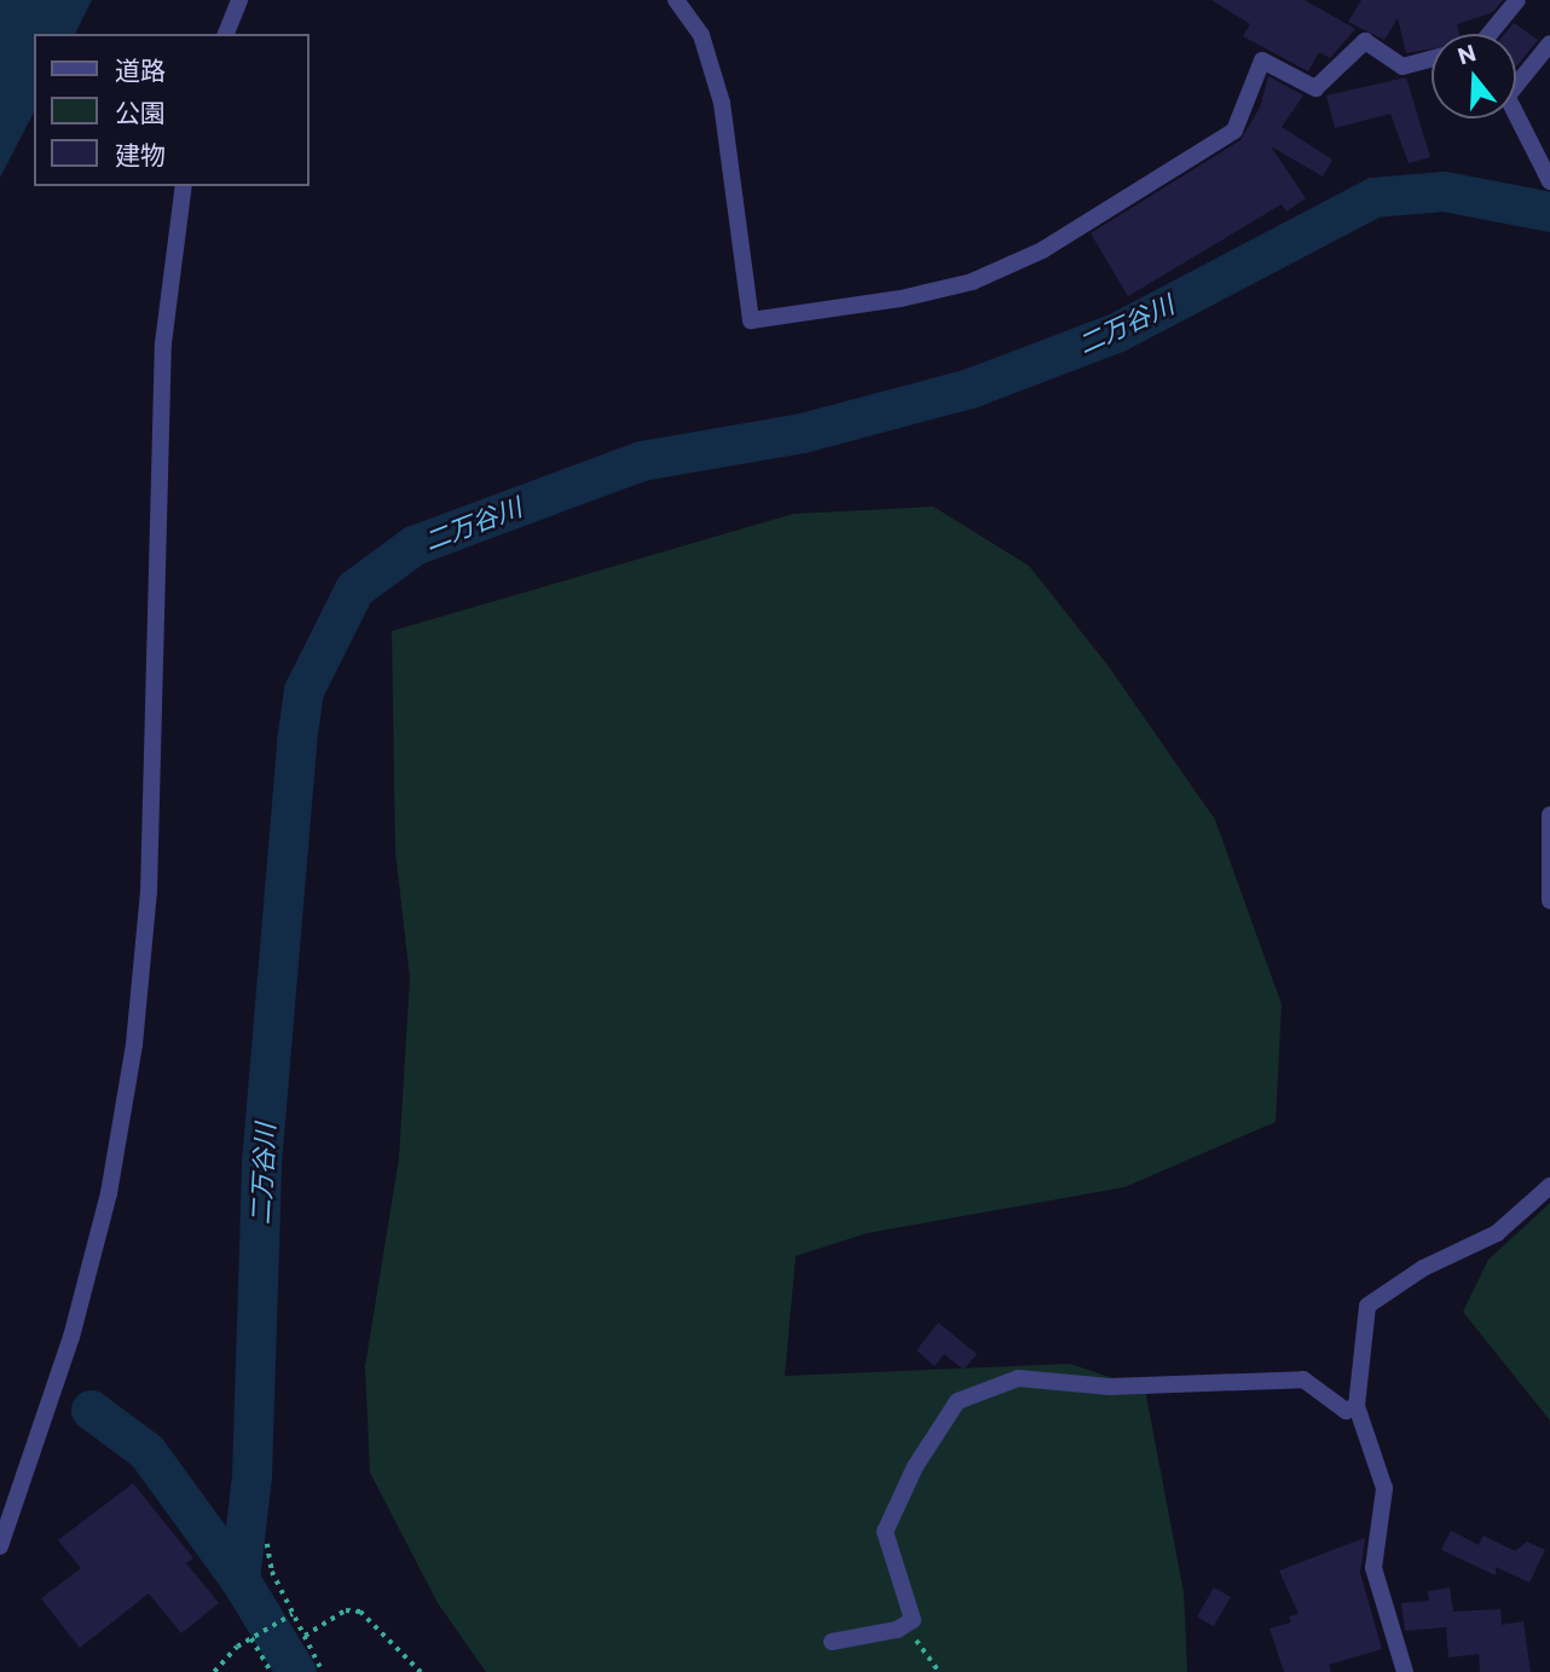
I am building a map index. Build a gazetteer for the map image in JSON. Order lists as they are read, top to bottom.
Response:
{
  "water": ["二万谷川"],
  "legend": ["道路", "公園", "建物"],
  "north": "top"
}
